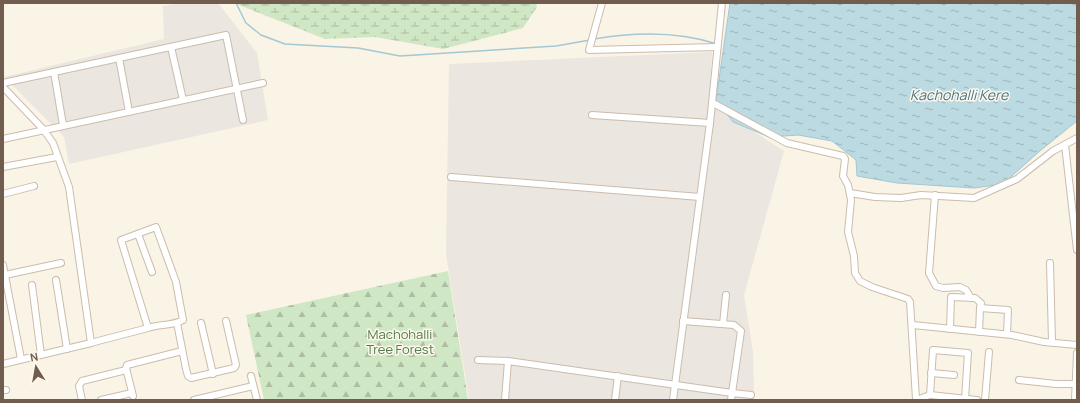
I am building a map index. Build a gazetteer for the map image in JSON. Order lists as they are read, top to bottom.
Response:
{
  "water": ["Kachohalli Kere"],
  "parks": ["Machohalli Tree Forest"],
  "north": "top"
}
